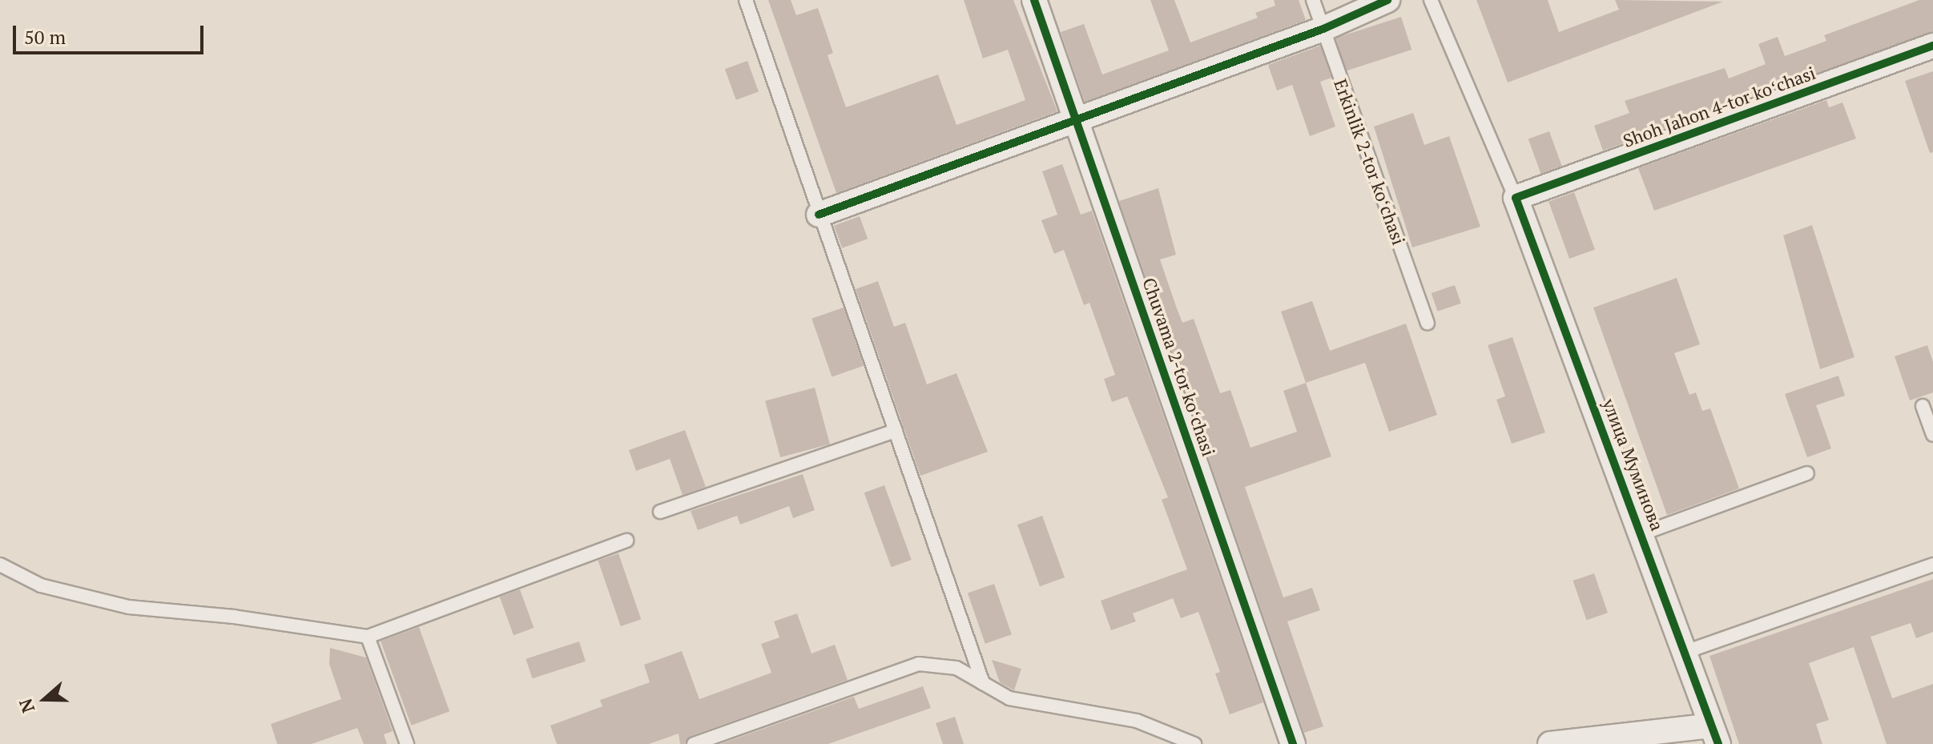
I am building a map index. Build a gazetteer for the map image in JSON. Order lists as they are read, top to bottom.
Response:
{
  "streets": {
    "street": ["Shoh Jahon 4-tor koʻchasi", "Chuvama 2-tor koʻchasi", "улица Муминова"],
    "lane": ["Erkinlik 2-tor koʻchasi"]
  },
  "crossings": [
    ["Shoh Jahon 4-tor koʻchasi", "улица Муминова"]
  ],
  "scale_bar": "50 m",
  "north": "left"
}
